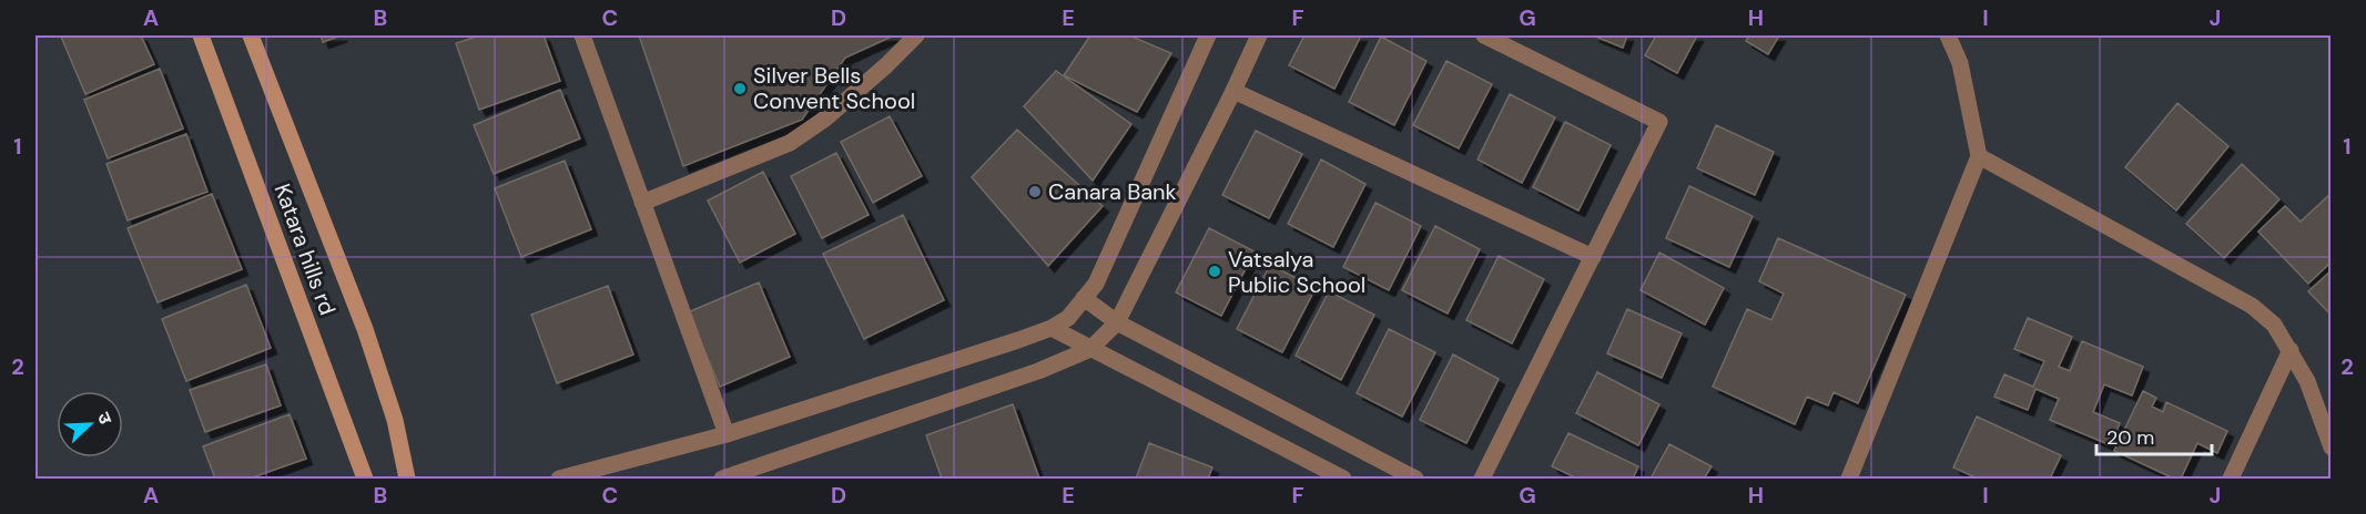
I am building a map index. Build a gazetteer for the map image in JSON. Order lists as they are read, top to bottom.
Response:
{
  "streets": {
    "main road": ["Katara hills rd"]
  },
  "places": ["Silver Bells Convent School", "Canara Bank", "Vatsalya Public School"],
  "scale_bar": "20 m",
  "north": "top right",
  "grid": {
    "columns": [
      "A",
      "B",
      "C",
      "D",
      "E",
      "F",
      "G",
      "H",
      "I",
      "J"
    ],
    "rows": ["1", "2"]
  }
}
